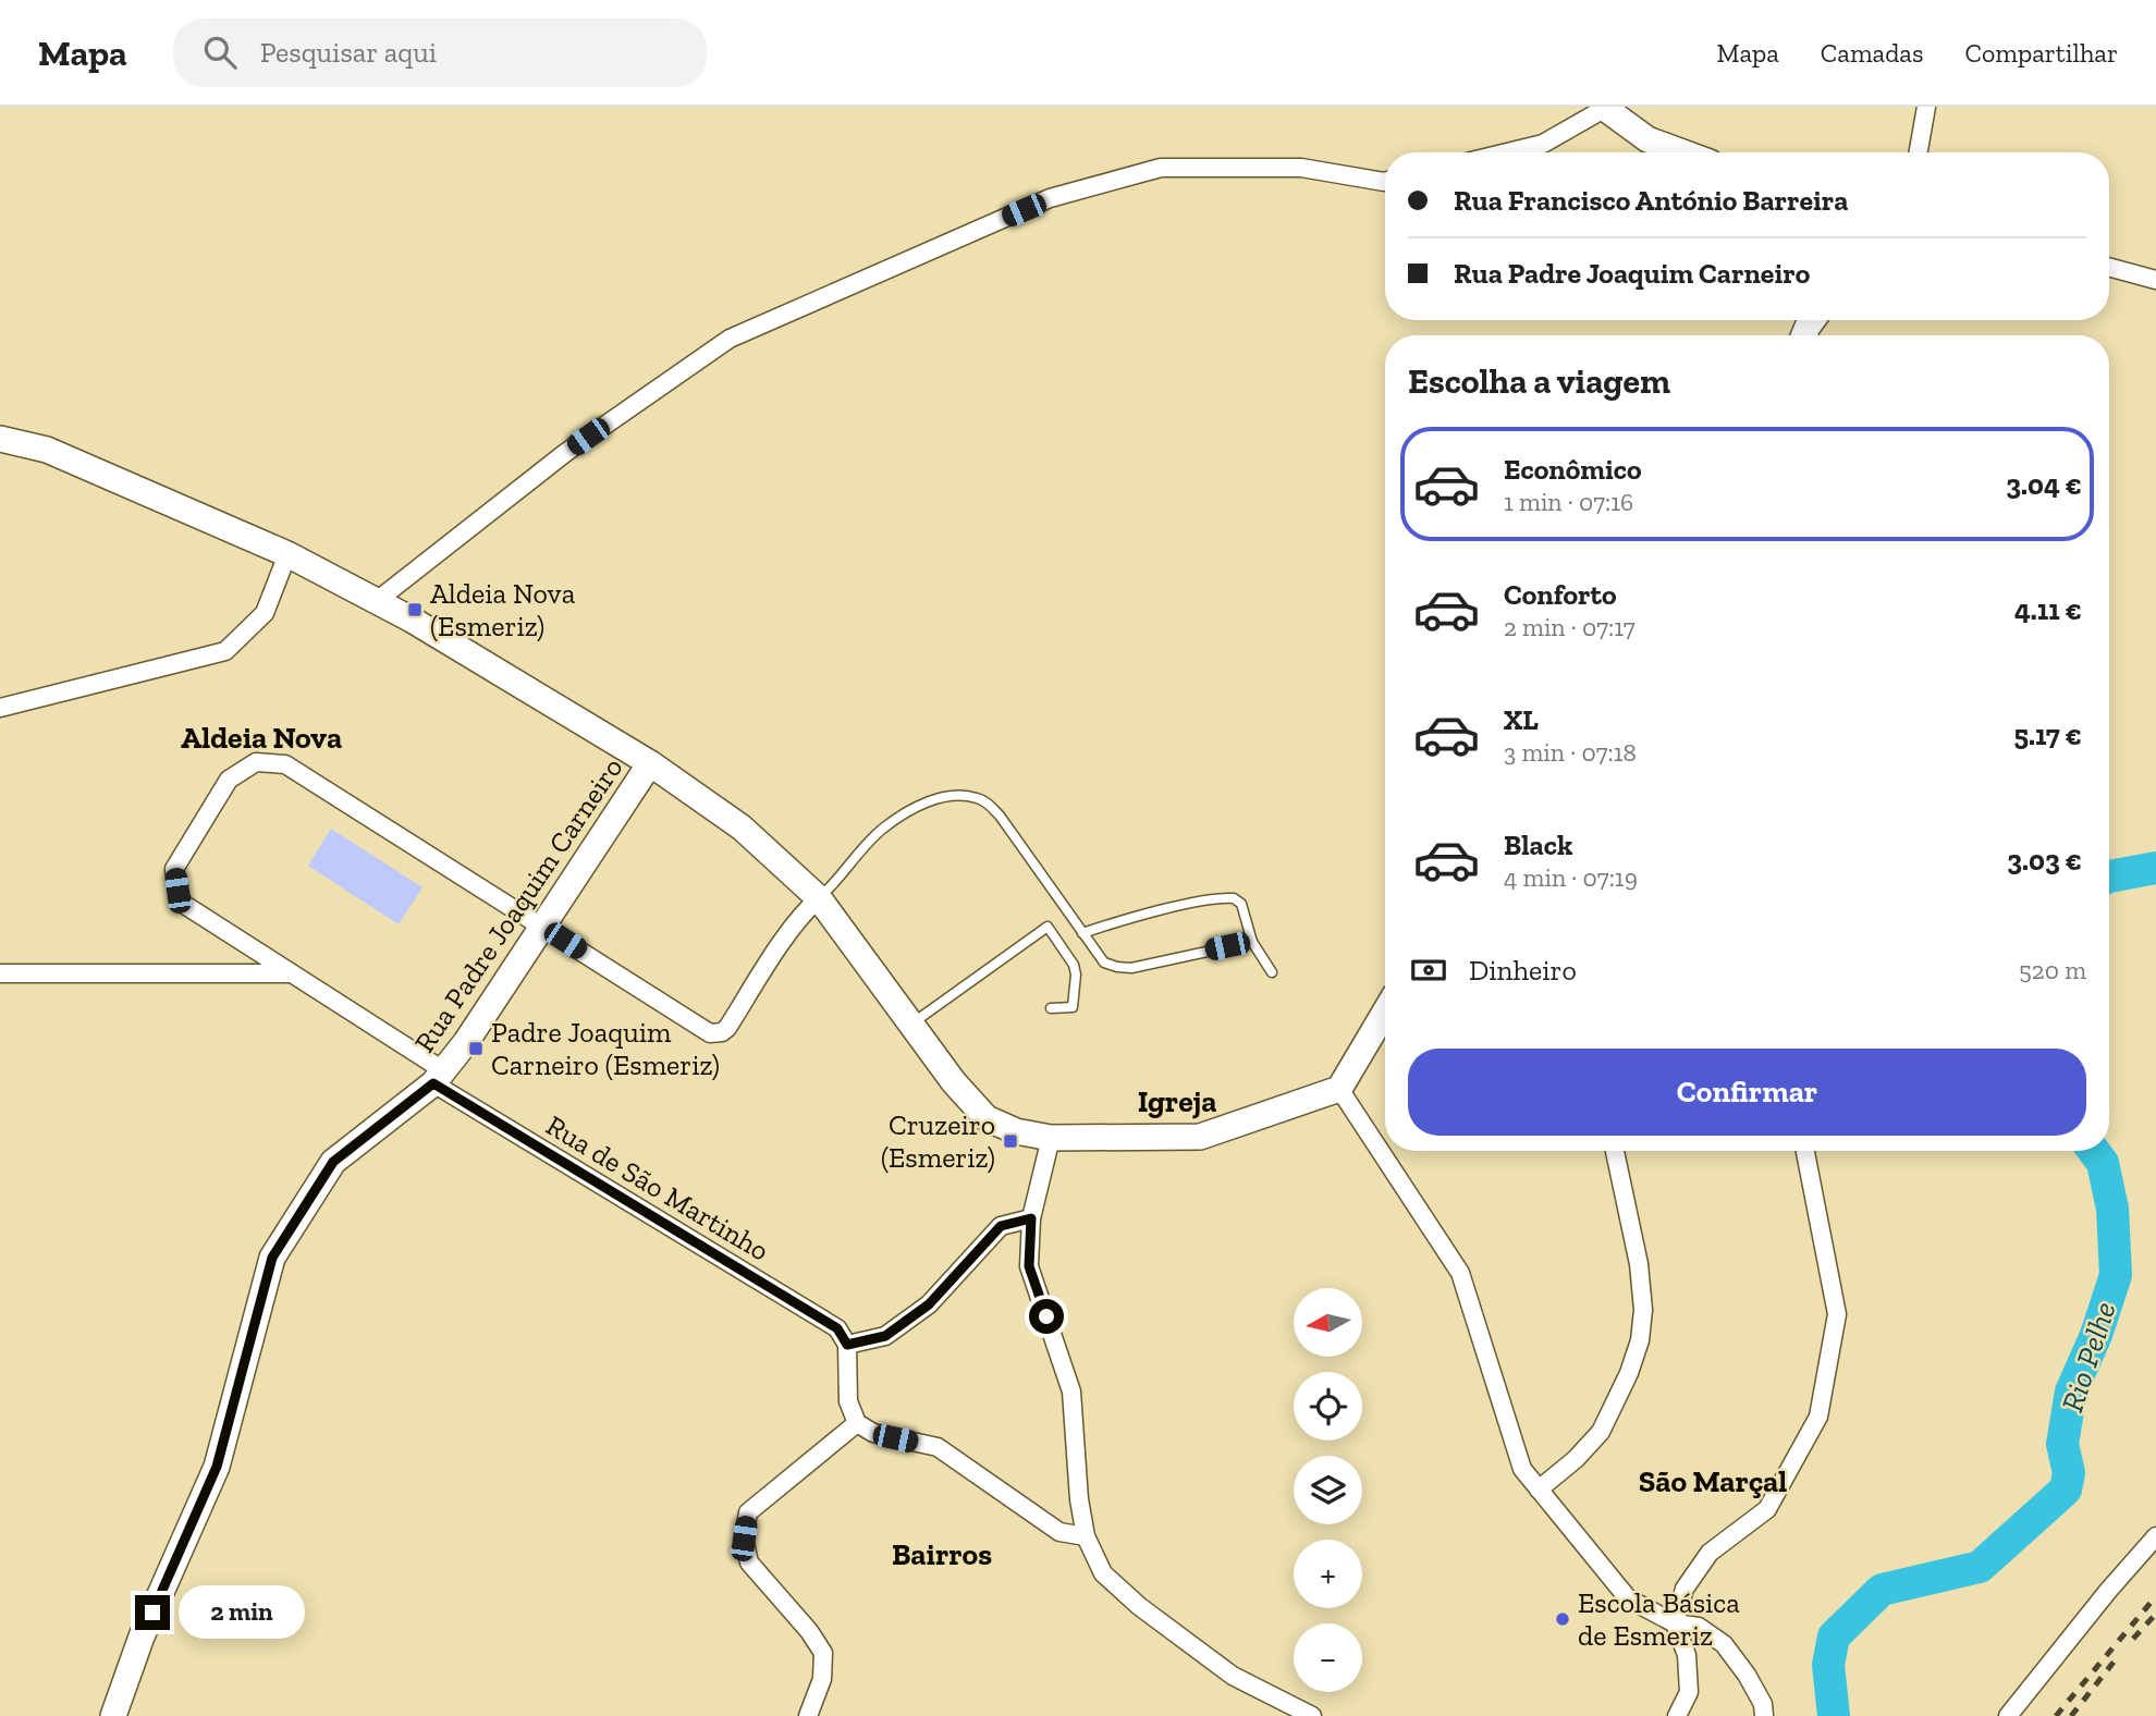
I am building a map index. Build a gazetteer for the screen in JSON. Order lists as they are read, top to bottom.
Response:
{
  "streets": {
    "street": ["Rua Padre Joaquim Carneiro", "Rua de São Martinho"]
  },
  "crossings": [
    ["Rua Padre Joaquim Carneiro", "Rua de São Martinho"]
  ],
  "districts": [
    "Aldeia Nova",
    "Igreja",
    "São Marçal",
    "Bairros"
  ],
  "water": ["Rio Pelhe"],
  "places": {
    "transit": ["Aldeia Nova (Esmeriz)", "Padre Joaquim Carneiro (Esmeriz)", "Cruzeiro (Esmeriz)"],
    "other": ["Escola Básica de Esmeriz"]
  },
  "north": "left",
  "page": {
    "header": "Mapa",
    "search": "Pesquisar aqui",
    "nav": ["Mapa", "Camadas", "Compartilhar"],
    "banner": ["Rua Francisco António Barreira", "Rua Padre Joaquim Carneiro"],
    "heading": "Escolha a viagem",
    "list": [
      {
        "name": "Econômico",
        "note": "1 min · 07:16",
        "value": "3.04 €"
      },
      {
        "name": "Conforto",
        "note": "2 min · 07:17",
        "value": "4.11 €"
      },
      {
        "name": "XL",
        "note": "3 min · 07:18",
        "value": "5.17 €"
      },
      {
        "name": "Black",
        "note": "4 min · 07:19",
        "value": "3.03 €"
      }
    ],
    "pay": ["Dinheiro", "520 m"],
    "buttons": "Confirmar",
    "map_buttons": ["+", "−"],
    "bubble": "2 min"
  }
}
